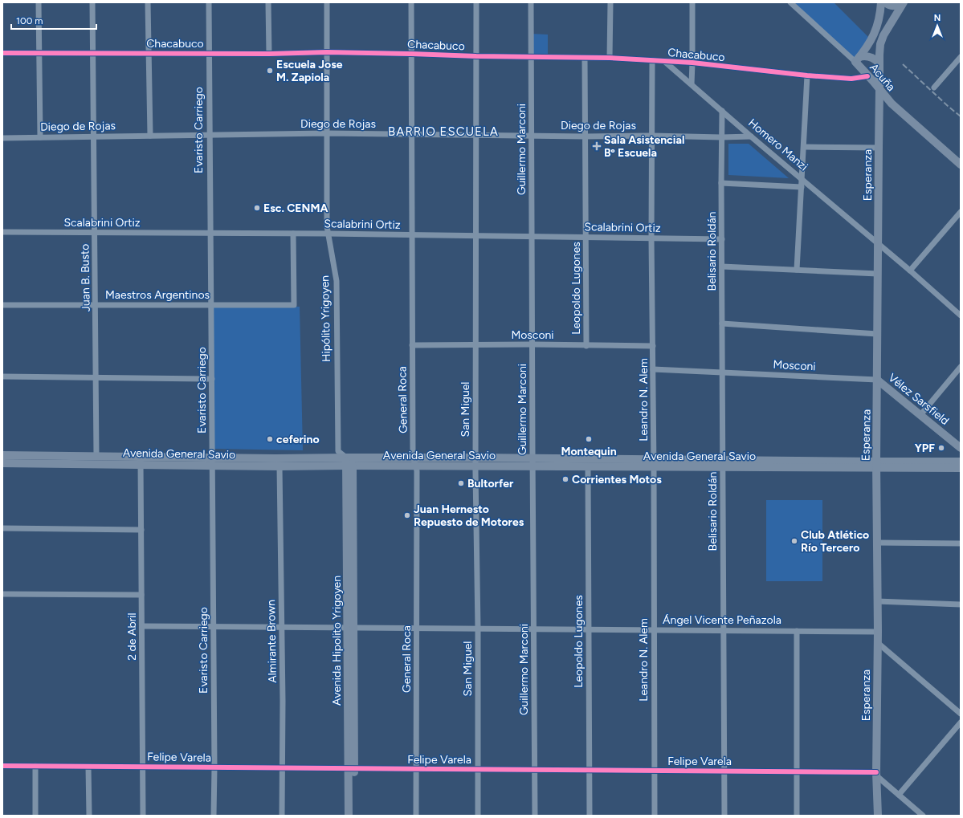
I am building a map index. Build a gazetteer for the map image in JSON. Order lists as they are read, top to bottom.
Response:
{
  "streets": {
    "main road": [
      "Acuña",
      "Esperanza",
      "Vélez Sarsfield",
      "Avenida General Savio",
      "Avenida Hipolito Yrigoyen"
    ],
    "street": [
      "Chacabuco",
      "Diego de Rojas",
      "Evaristo Carriego",
      "Homero Manzi",
      "Guillermo Marconi",
      "Scalabrini Ortiz",
      "Belisario Roldán",
      "Juan B. Busto",
      "Leopoldo Lugones",
      "Maestros Argentinos",
      "Hipólito Yrigoyen",
      "Mosconi",
      "General Roca",
      "Leandro N. Alem",
      "San Miguel",
      "Ángel Vicente Peñazola",
      "2 de Abril",
      "Almirante Brown",
      "Felipe Varela"
    ]
  },
  "crossings": [
    ["Chacabuco", "Acuña"],
    ["Chacabuco", "Evaristo Carriego"],
    ["Chacabuco", "Homero Manzi"],
    ["Chacabuco", "Guillermo Marconi"],
    ["Chacabuco", "Juan B. Busto"],
    ["Chacabuco", "Leopoldo Lugones"],
    ["Chacabuco", "Hipólito Yrigoyen"],
    ["Chacabuco", "General Roca"],
    ["Chacabuco", "Leandro N. Alem"],
    ["Chacabuco", "San Miguel"],
    ["Acuña", "Esperanza"],
    ["Diego de Rojas", "Evaristo Carriego"],
    ["Diego de Rojas", "Homero Manzi"],
    ["Diego de Rojas", "Guillermo Marconi"],
    ["Diego de Rojas", "Belisario Roldán"],
    ["Diego de Rojas", "Juan B. Busto"],
    ["Diego de Rojas", "Leopoldo Lugones"],
    ["Diego de Rojas", "Hipólito Yrigoyen"],
    ["Diego de Rojas", "General Roca"],
    ["Diego de Rojas", "Leandro N. Alem"],
    ["Diego de Rojas", "San Miguel"],
    ["Evaristo Carriego", "Scalabrini Ortiz"],
    ["Evaristo Carriego", "Maestros Argentinos"],
    ["Evaristo Carriego", "Avenida General Savio"],
    ["Evaristo Carriego", "Ángel Vicente Peñazola"],
    ["Evaristo Carriego", "Felipe Varela"],
    ["Homero Manzi", "Esperanza"],
    ["Homero Manzi", "Belisario Roldán"],
    ["Guillermo Marconi", "Scalabrini Ortiz"],
    ["Guillermo Marconi", "Mosconi"],
    ["Guillermo Marconi", "Avenida General Savio"],
    ["Guillermo Marconi", "Ángel Vicente Peñazola"],
    ["Guillermo Marconi", "Felipe Varela"],
    ["Esperanza", "Mosconi"],
    ["Esperanza", "Vélez Sarsfield"],
    ["Esperanza", "Avenida General Savio"],
    ["Esperanza", "Ángel Vicente Peñazola"],
    ["Esperanza", "Felipe Varela"],
    ["Scalabrini Ortiz", "Belisario Roldán"],
    ["Scalabrini Ortiz", "Juan B. Busto"],
    ["Scalabrini Ortiz", "Leopoldo Lugones"],
    ["Scalabrini Ortiz", "Maestros Argentinos"],
    ["Scalabrini Ortiz", "Hipólito Yrigoyen"],
    ["Scalabrini Ortiz", "General Roca"],
    ["Scalabrini Ortiz", "Leandro N. Alem"],
    ["Scalabrini Ortiz", "San Miguel"],
    ["Belisario Roldán", "Mosconi"],
    ["Belisario Roldán", "Avenida General Savio"],
    ["Belisario Roldán", "Ángel Vicente Peñazola"],
    ["Belisario Roldán", "Felipe Varela"],
    ["Juan B. Busto", "Maestros Argentinos"],
    ["Juan B. Busto", "Avenida General Savio"],
    ["Leopoldo Lugones", "Mosconi"],
    ["Leopoldo Lugones", "Avenida General Savio"],
    ["Leopoldo Lugones", "Ángel Vicente Peñazola"],
    ["Leopoldo Lugones", "Felipe Varela"],
    ["Hipólito Yrigoyen", "Avenida General Savio"],
    ["Hipólito Yrigoyen", "Avenida Hipolito Yrigoyen"],
    ["Mosconi", "Vélez Sarsfield"],
    ["Mosconi", "General Roca"],
    ["Mosconi", "Leandro N. Alem"],
    ["Mosconi", "San Miguel"],
    ["General Roca", "Avenida General Savio"],
    ["General Roca", "Ángel Vicente Peñazola"],
    ["General Roca", "Felipe Varela"],
    ["Leandro N. Alem", "Avenida General Savio"],
    ["Leandro N. Alem", "Ángel Vicente Peñazola"],
    ["Leandro N. Alem", "Felipe Varela"],
    ["San Miguel", "Avenida General Savio"],
    ["San Miguel", "Ángel Vicente Peñazola"],
    ["San Miguel", "Felipe Varela"],
    ["Avenida General Savio", "2 de Abril"],
    ["Avenida General Savio", "Avenida Hipolito Yrigoyen"],
    ["Avenida General Savio", "Almirante Brown"],
    ["Ángel Vicente Peñazola", "2 de Abril"],
    ["Ángel Vicente Peñazola", "Avenida Hipolito Yrigoyen"],
    ["Ángel Vicente Peñazola", "Almirante Brown"],
    ["2 de Abril", "Felipe Varela"],
    ["Avenida Hipolito Yrigoyen", "Felipe Varela"],
    ["Almirante Brown", "Felipe Varela"]
  ],
  "districts": ["BARRIO ESCUELA"],
  "places": {
    "other": [
      "Escuela Jose M. Zapiola",
      "Esc. CENMA",
      "ceferino",
      "Montequin",
      "YPF",
      "Corrientes Motos",
      "Bultorfer",
      "Juan Hernesto Repuesto de Motores",
      "Club Atlético Río Tercero"
    ],
    "health": ["Sala Asistencial Bº Escuela"]
  },
  "scale_bar": "100 m",
  "north": "top"
}
